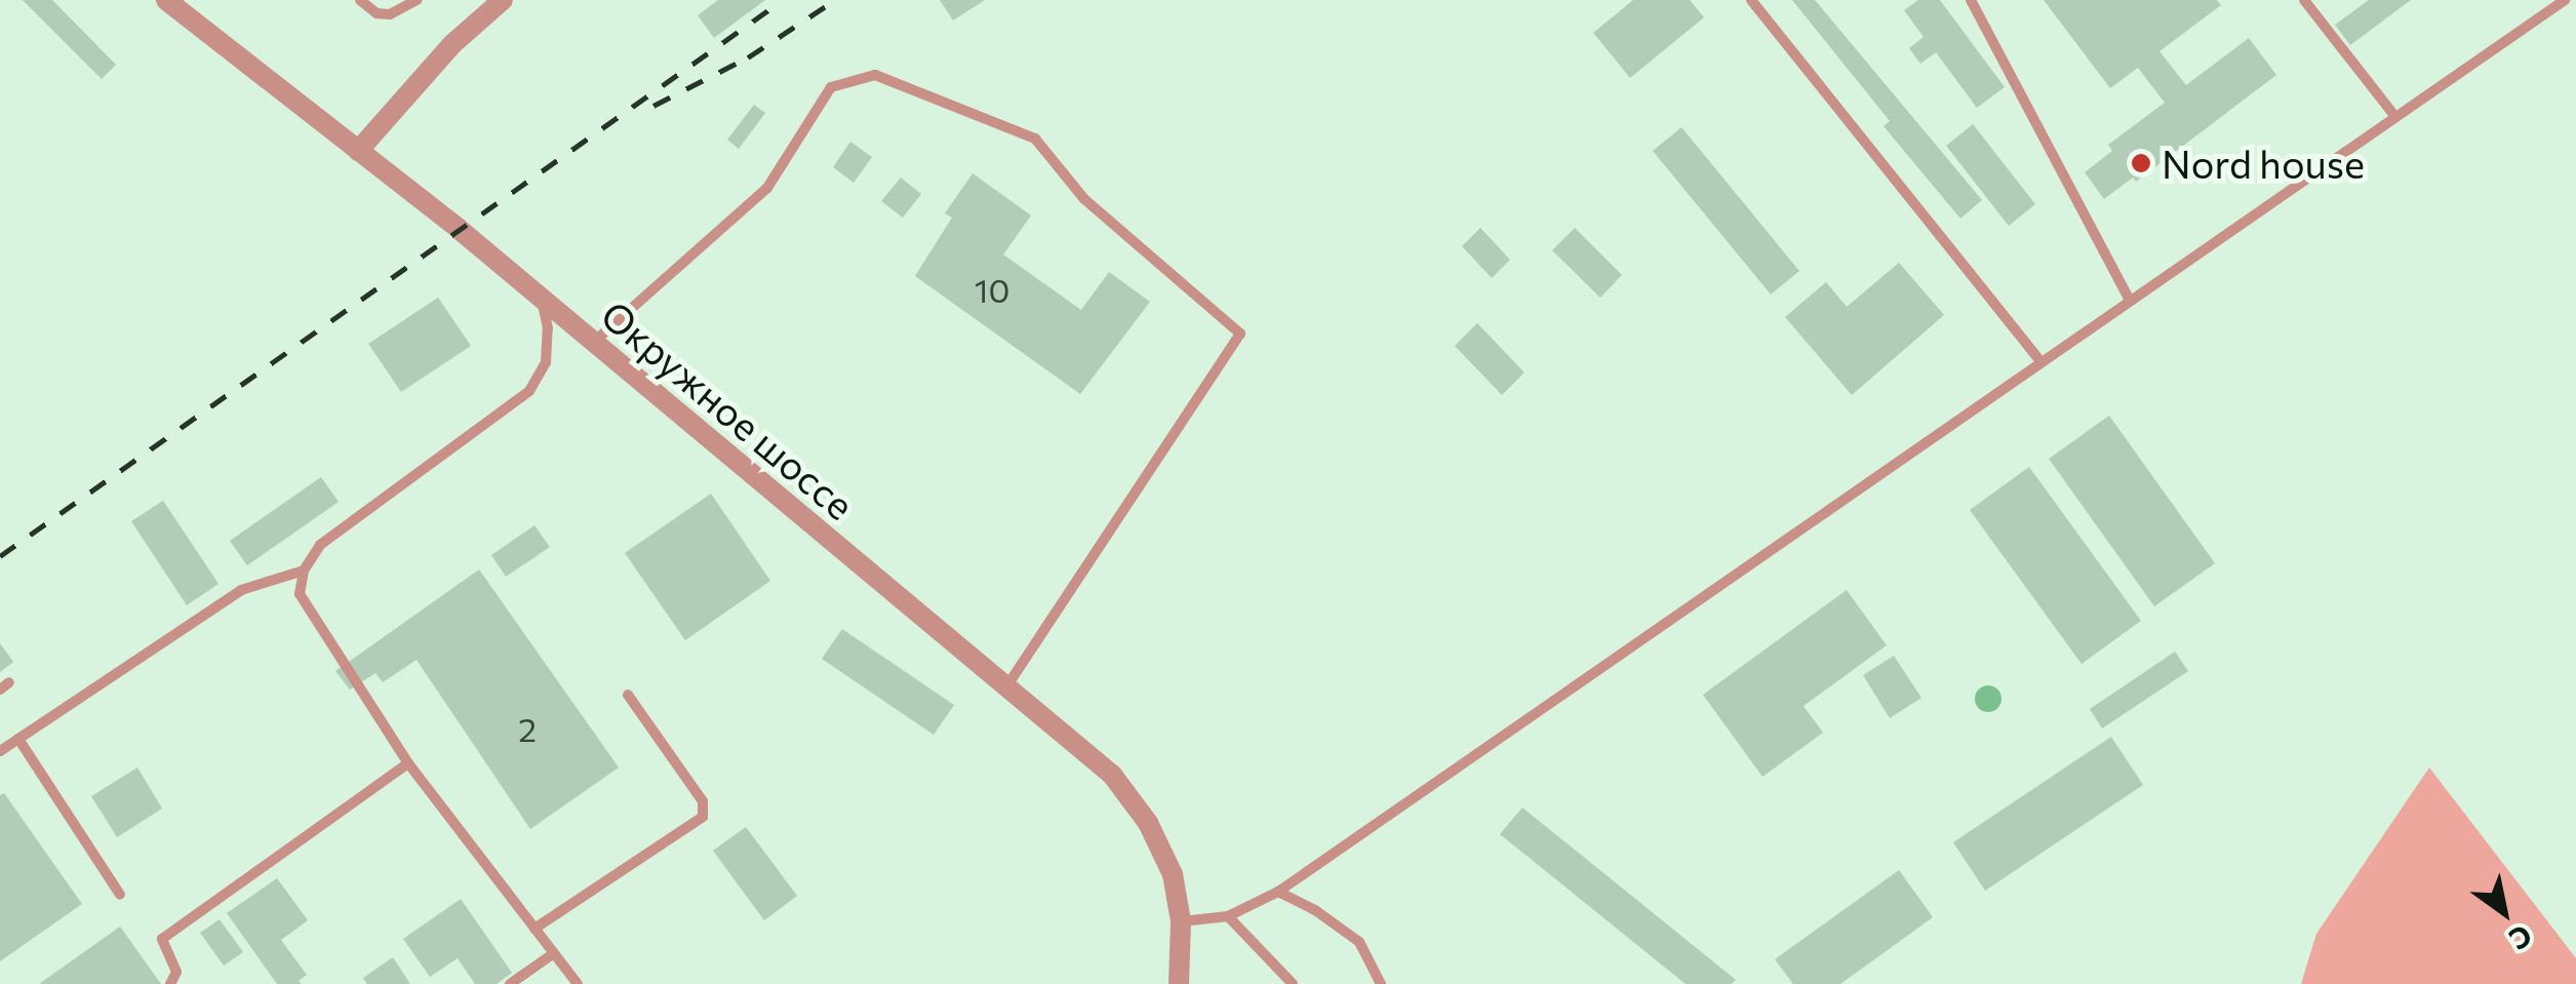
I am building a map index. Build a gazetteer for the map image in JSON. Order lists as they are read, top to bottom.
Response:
{
  "streets": {
    "street": ["Окружное шоссе"]
  },
  "places": ["Nord house"],
  "house_numbers": ["10", "2"],
  "north": "bottom right"
}
